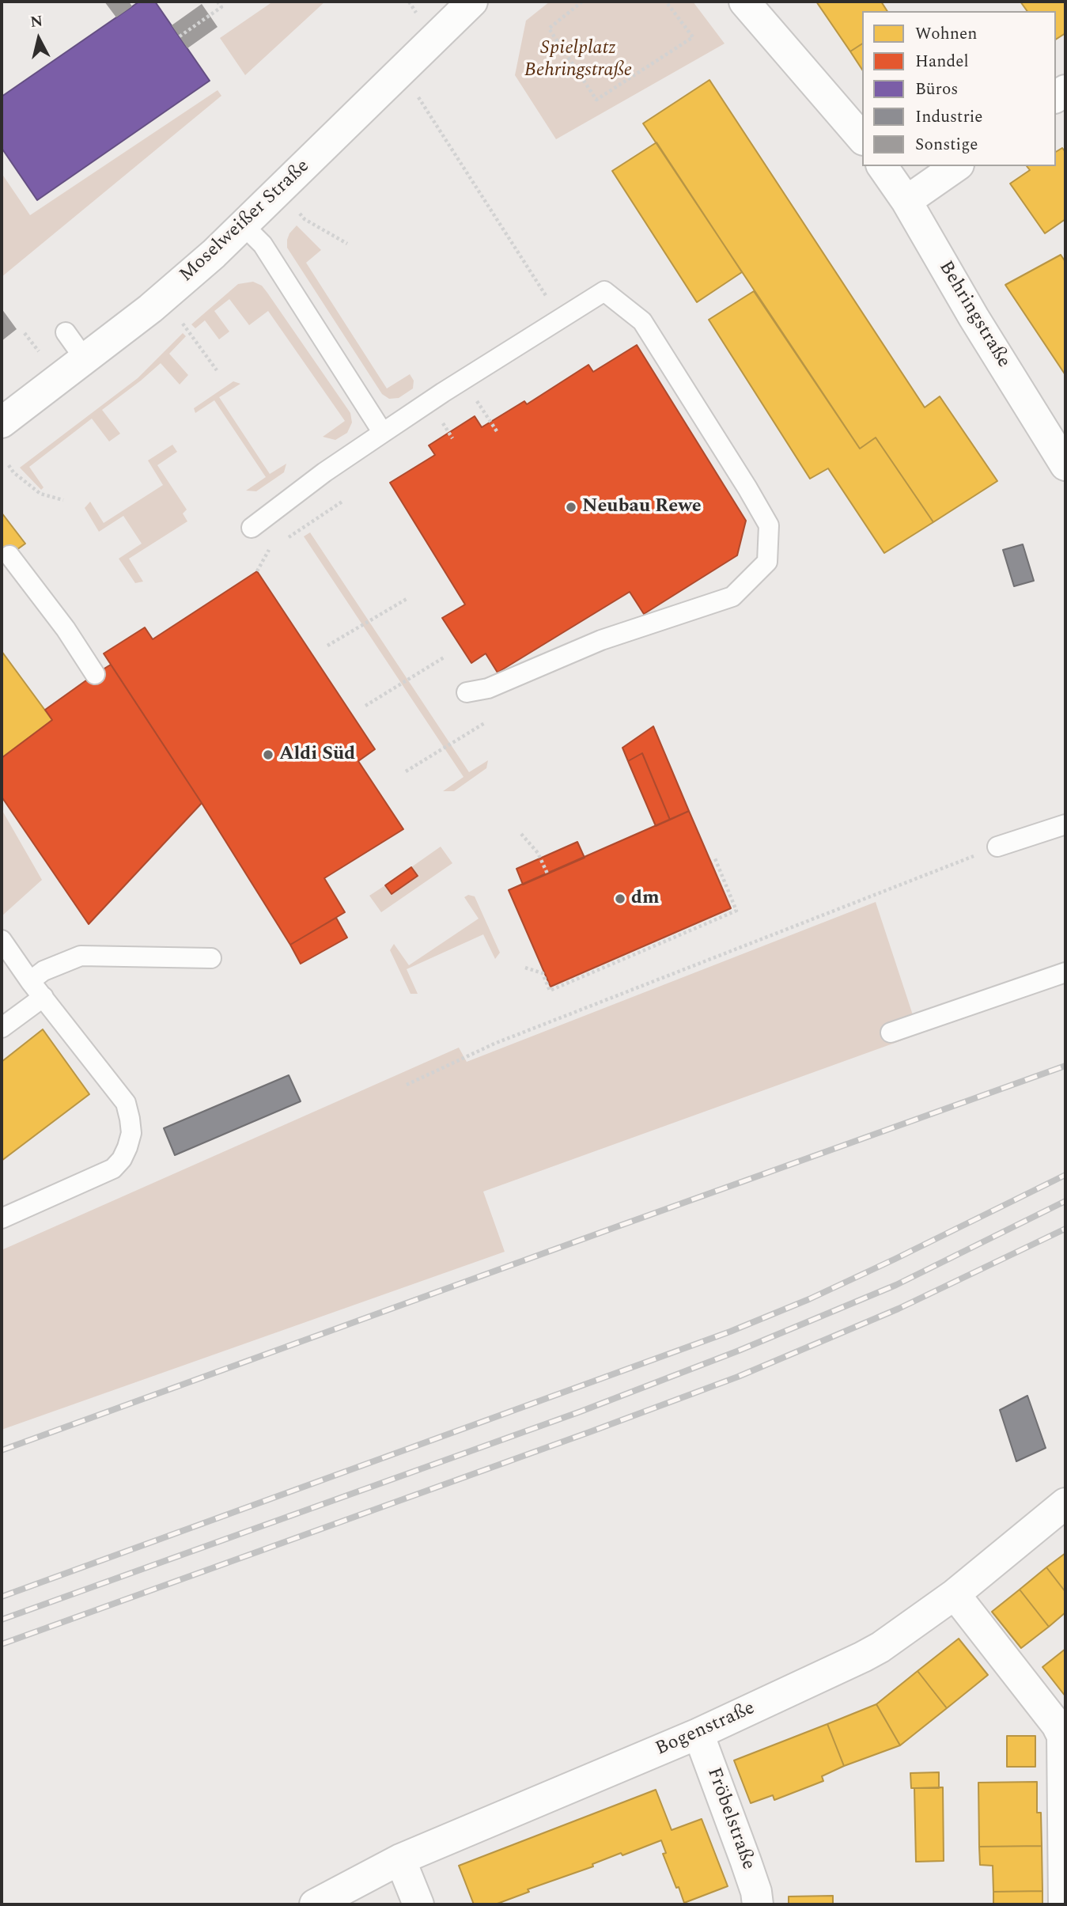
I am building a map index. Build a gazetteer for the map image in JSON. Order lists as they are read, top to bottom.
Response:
{
  "streets": {
    "street": [
      "Moselweißer Straße",
      "Behringstraße",
      "Bogenstraße",
      "Fröbelstraße"
    ]
  },
  "crossings": [
    ["Bogenstraße", "Fröbelstraße"]
  ],
  "parks": ["Spielplatz Behringstraße"],
  "places": ["Neubau Rewe", "Aldi Süd", "dm"],
  "legend": [
    "Wohnen",
    "Handel",
    "Büros",
    "Industrie",
    "Sonstige"
  ],
  "north": "top"
}
